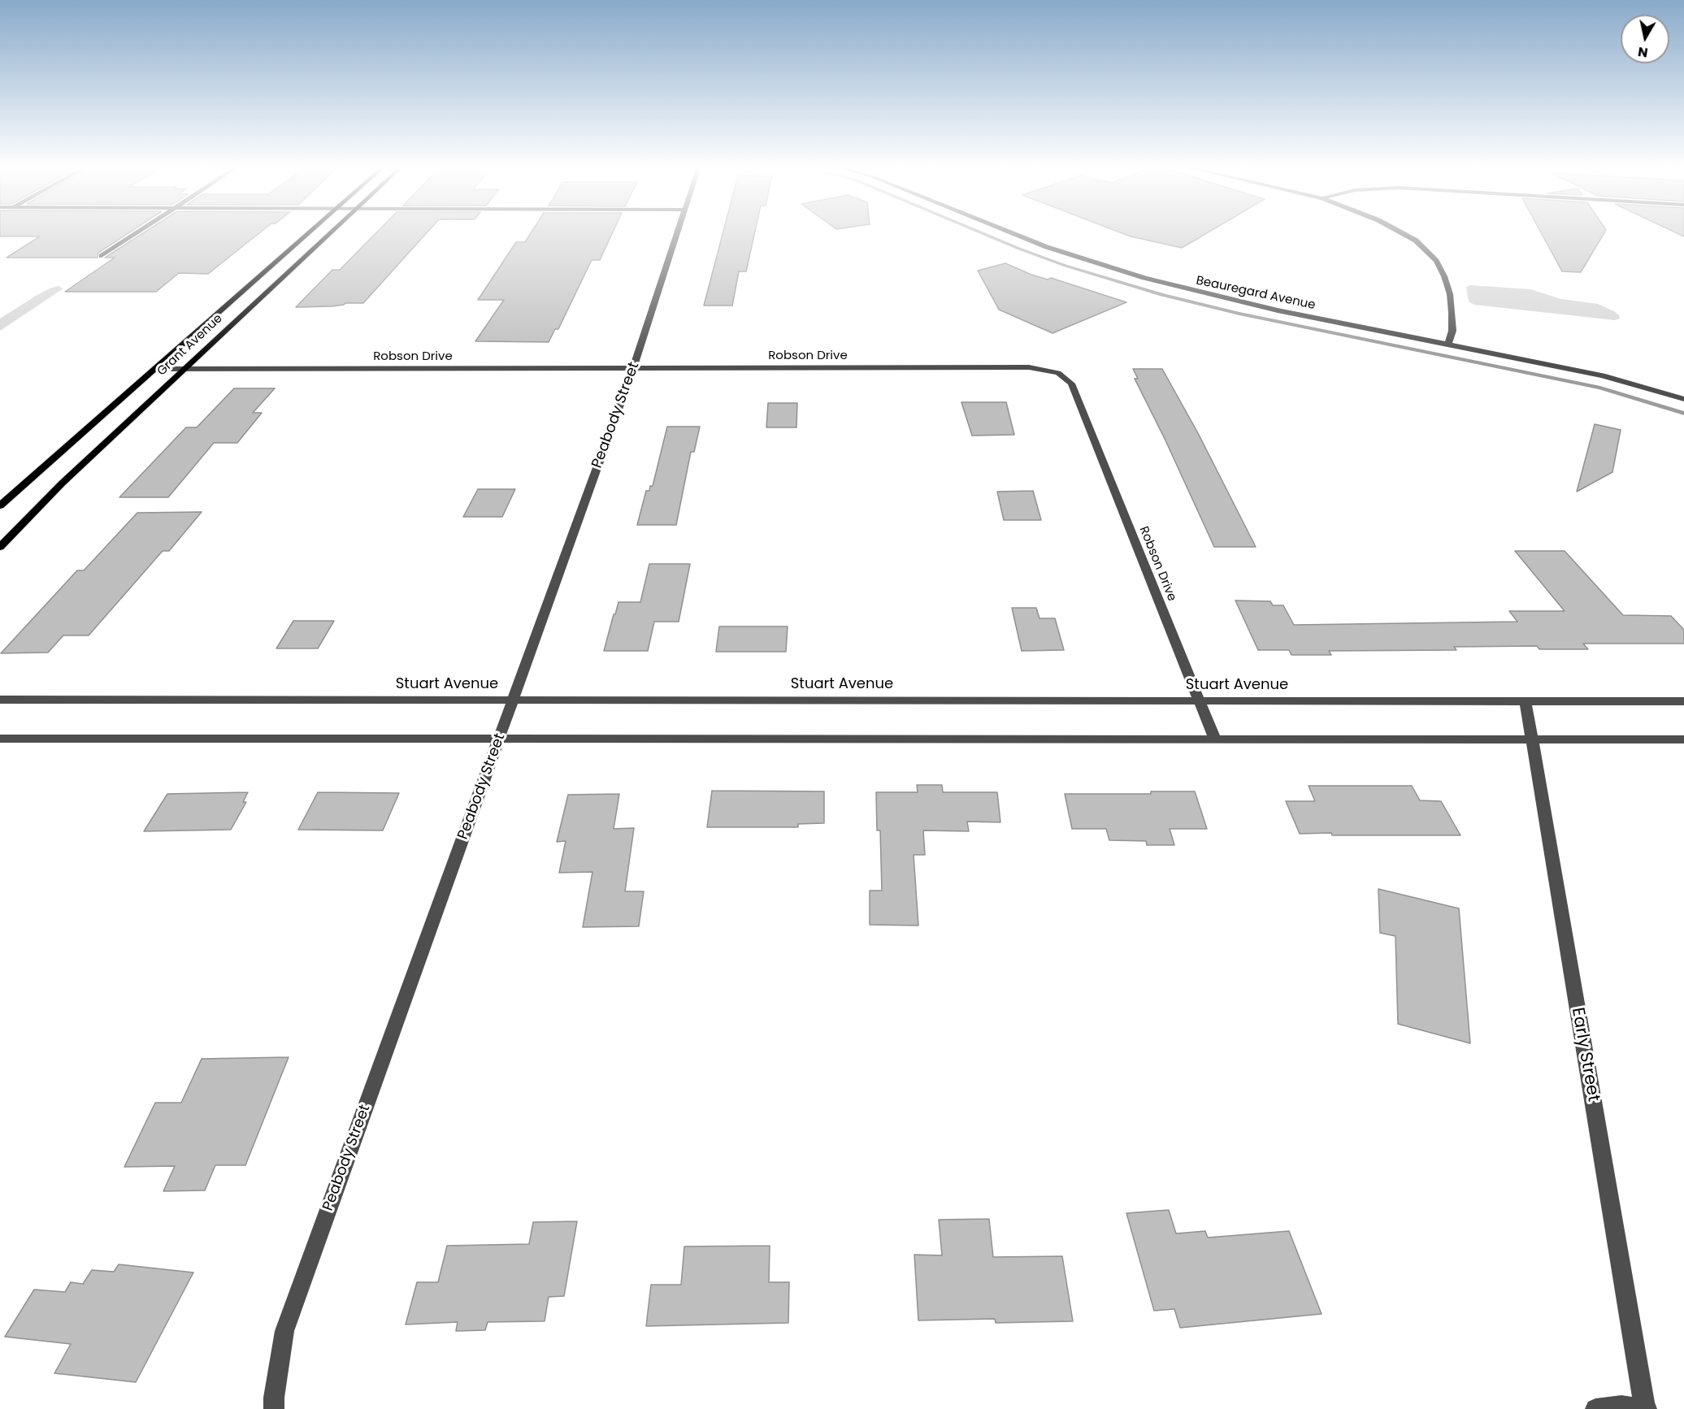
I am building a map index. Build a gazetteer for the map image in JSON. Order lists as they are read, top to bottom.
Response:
{
  "streets": {
    "main road": ["Grant Avenue"],
    "street": [
      "Beauregard Avenue",
      "Robson Drive",
      "Peabody Street",
      "Stuart Avenue",
      "Early Street"
    ]
  },
  "crossings": [
    ["Grant Avenue", "Robson Drive"],
    ["Robson Drive", "Peabody Street"],
    ["Robson Drive", "Stuart Avenue"],
    ["Peabody Street", "Stuart Avenue"],
    ["Stuart Avenue", "Early Street"]
  ],
  "north": "bottom"
}
